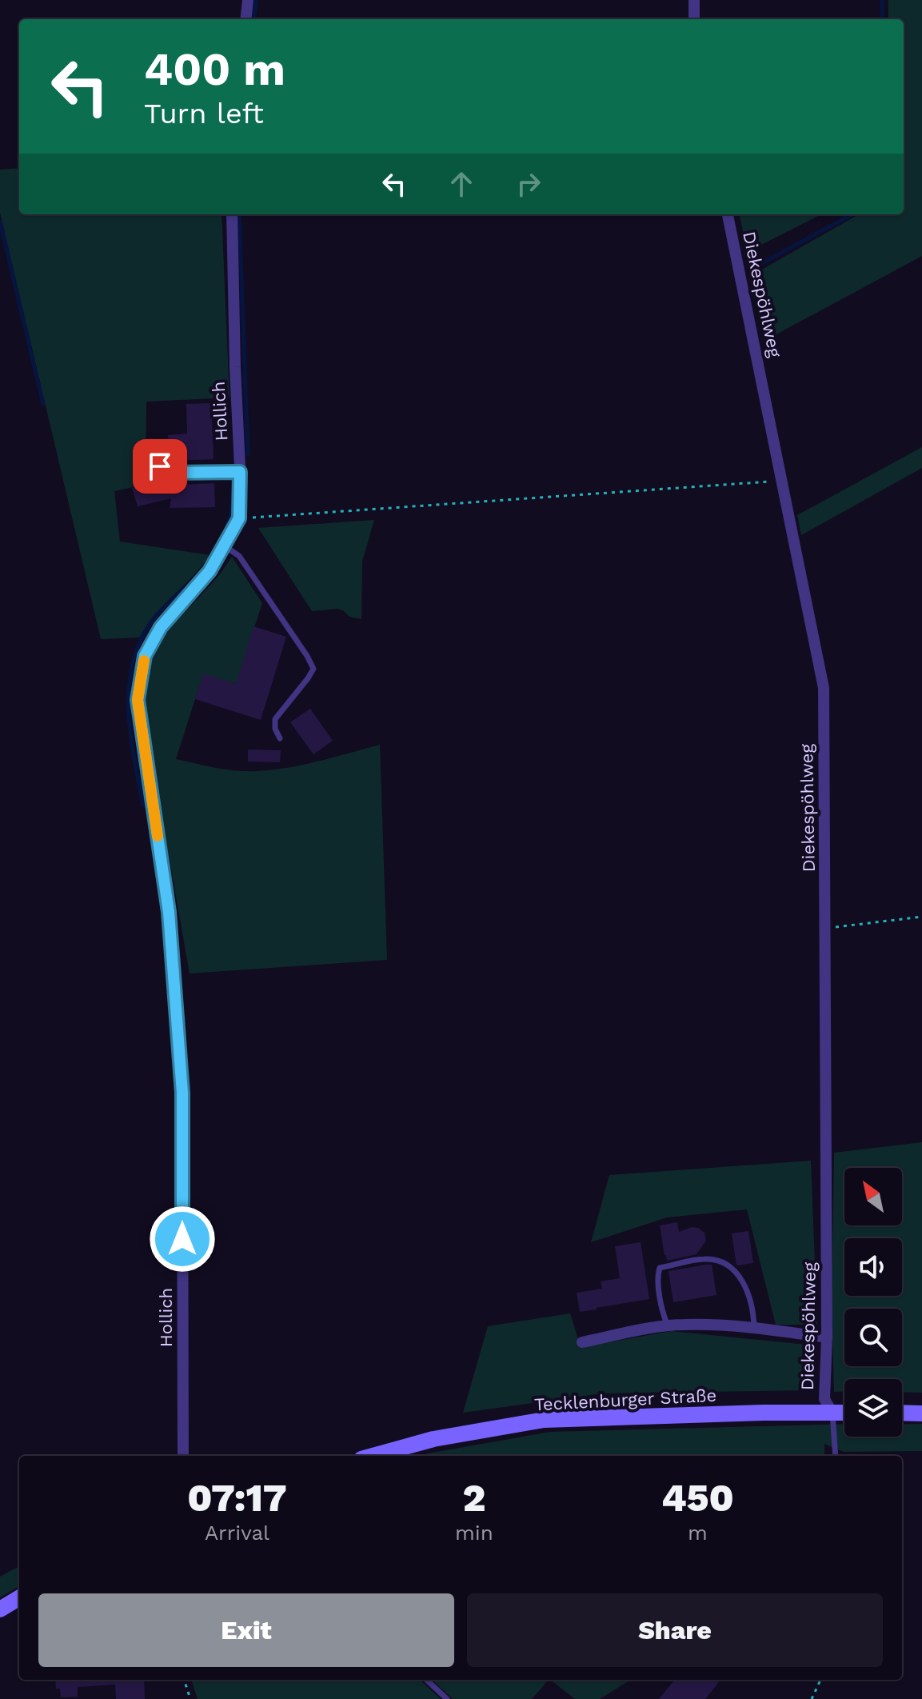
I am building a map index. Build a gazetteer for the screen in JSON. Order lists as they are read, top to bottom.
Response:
{
  "streets": {
    "main road": ["Tecklenburger Straße"],
    "street": ["Diekespöhlweg", "Hollich"]
  },
  "crossings": [
    ["Diekespöhlweg", "Tecklenburger Straße"]
  ],
  "north": "top left",
  "page": {
    "turn": ["400 m", "Turn left"],
    "eta": [
      "07:17",
      "Arrival",
      "2",
      "min",
      "450",
      "m"
    ],
    "buttons": ["Exit", "Share"]
  }
}
